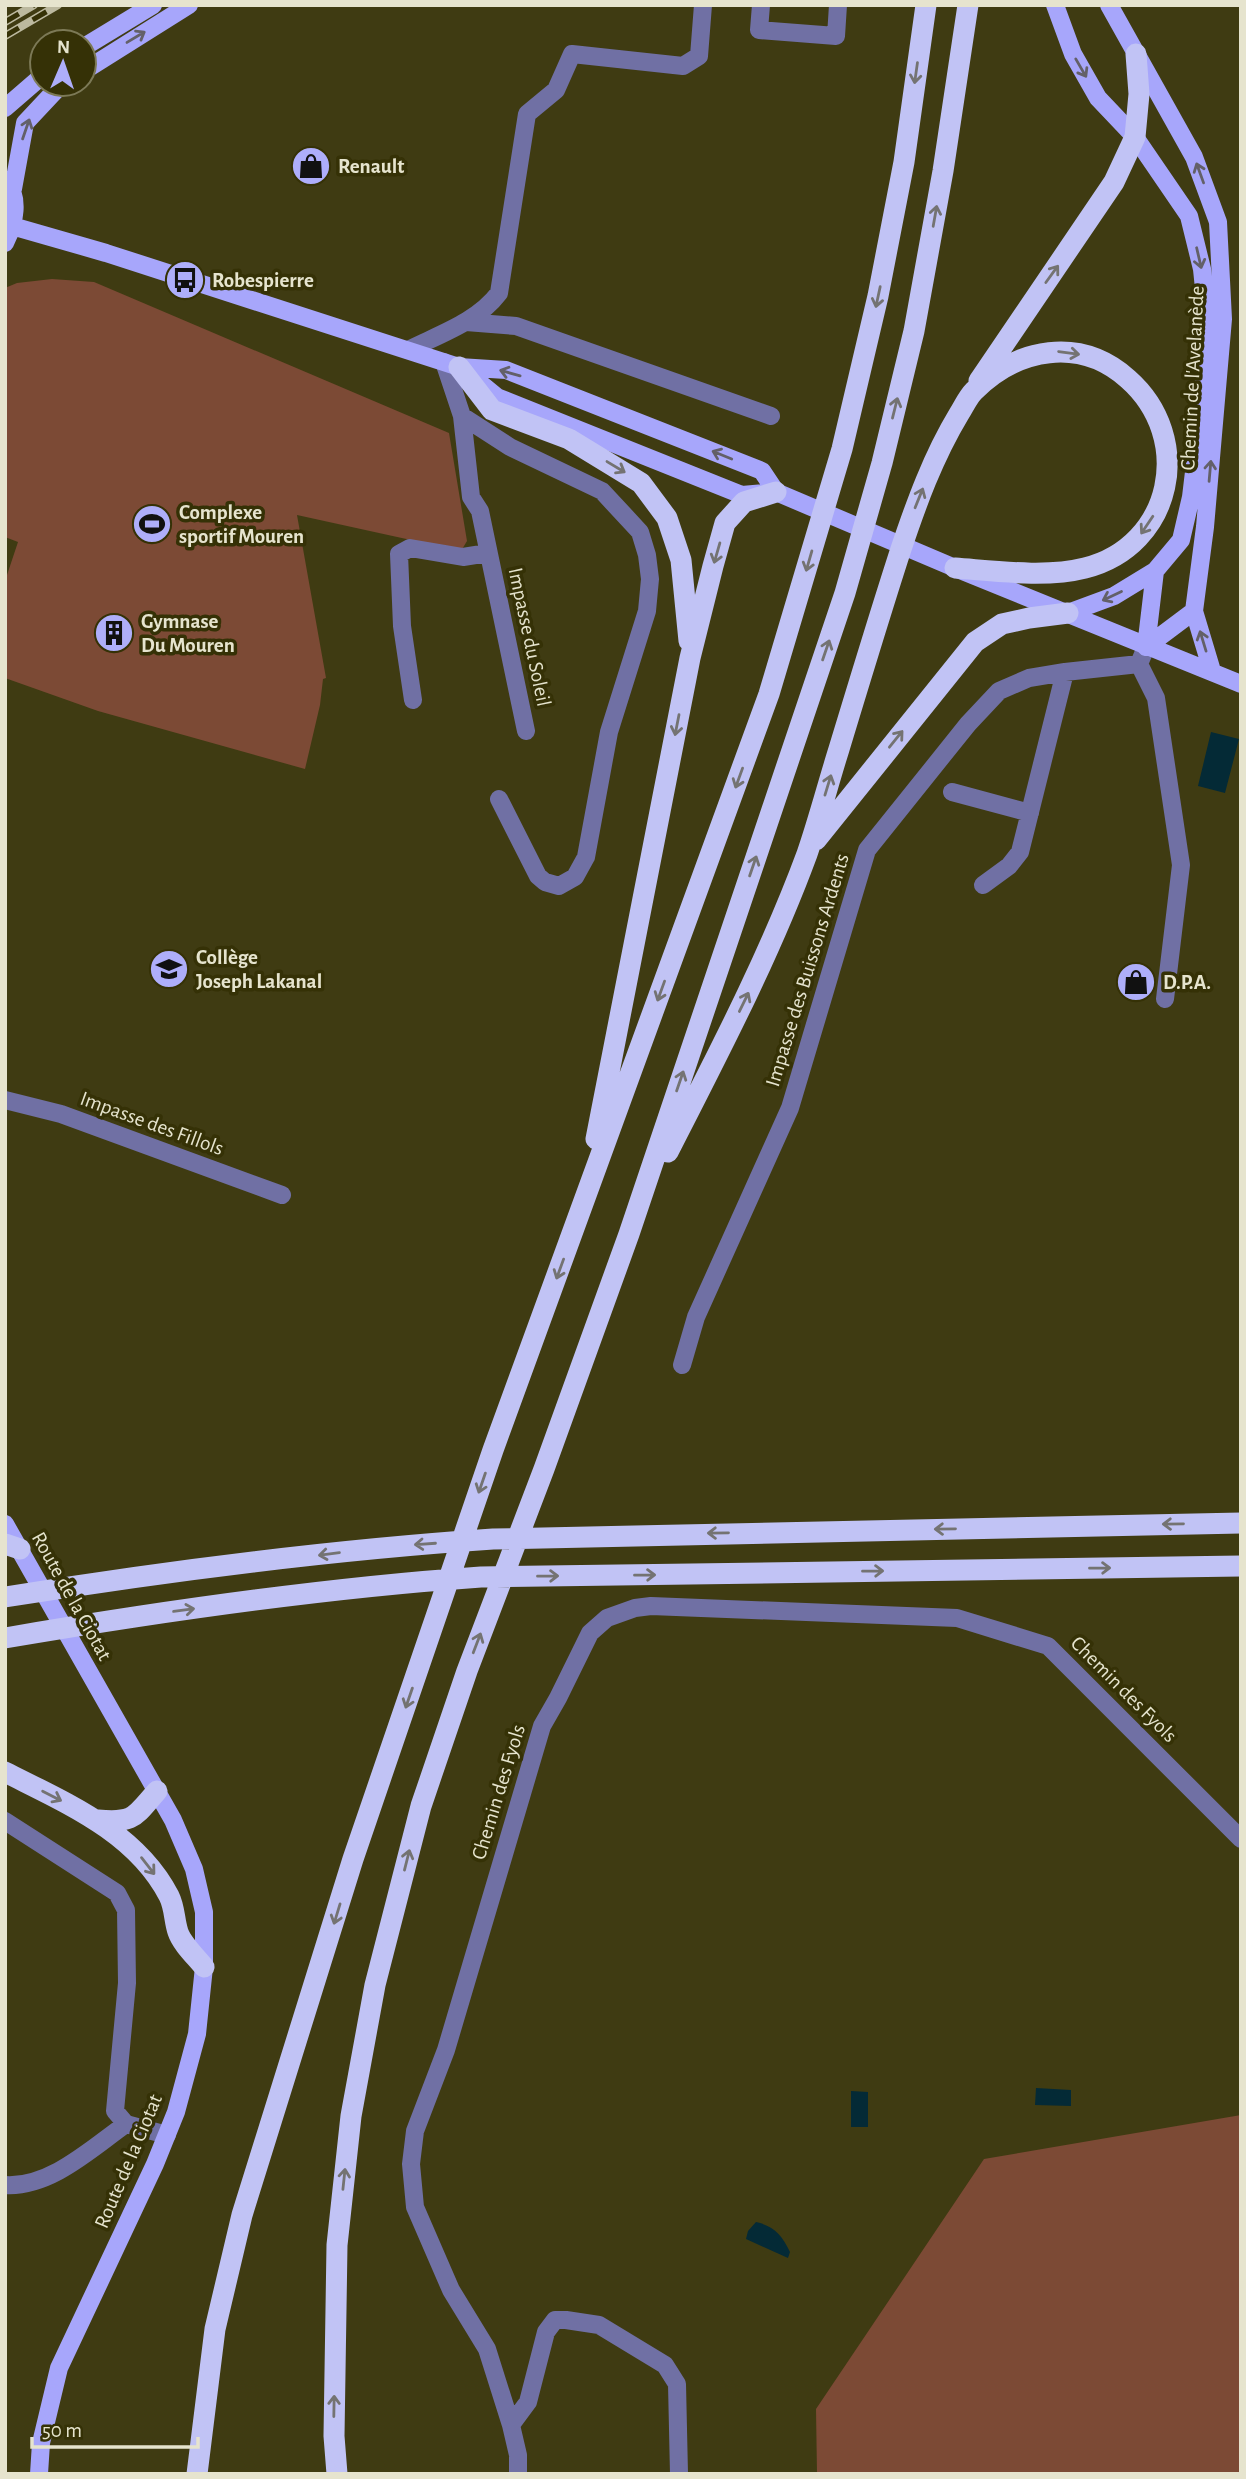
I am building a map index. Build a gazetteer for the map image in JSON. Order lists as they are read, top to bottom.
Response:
{
  "streets": {
    "main road": ["Chemin de l'Avelanède", "Route de la Ciotat"],
    "street": [
      "Impasse du Soleil",
      "Impasse des Buissons Ardents",
      "Impasse des Fillols",
      "Chemin des Fyols"
    ]
  },
  "places": {
    "shop": ["Renault", "D.P.A."],
    "bus stop": ["Robespierre"],
    "sports": ["Complexe sportif Mouren"],
    "building": ["Gymnase Du Mouren"],
    "school or university": ["Collège Joseph Lakanal"]
  },
  "scale_bar": "50 m",
  "north": "top"
}
